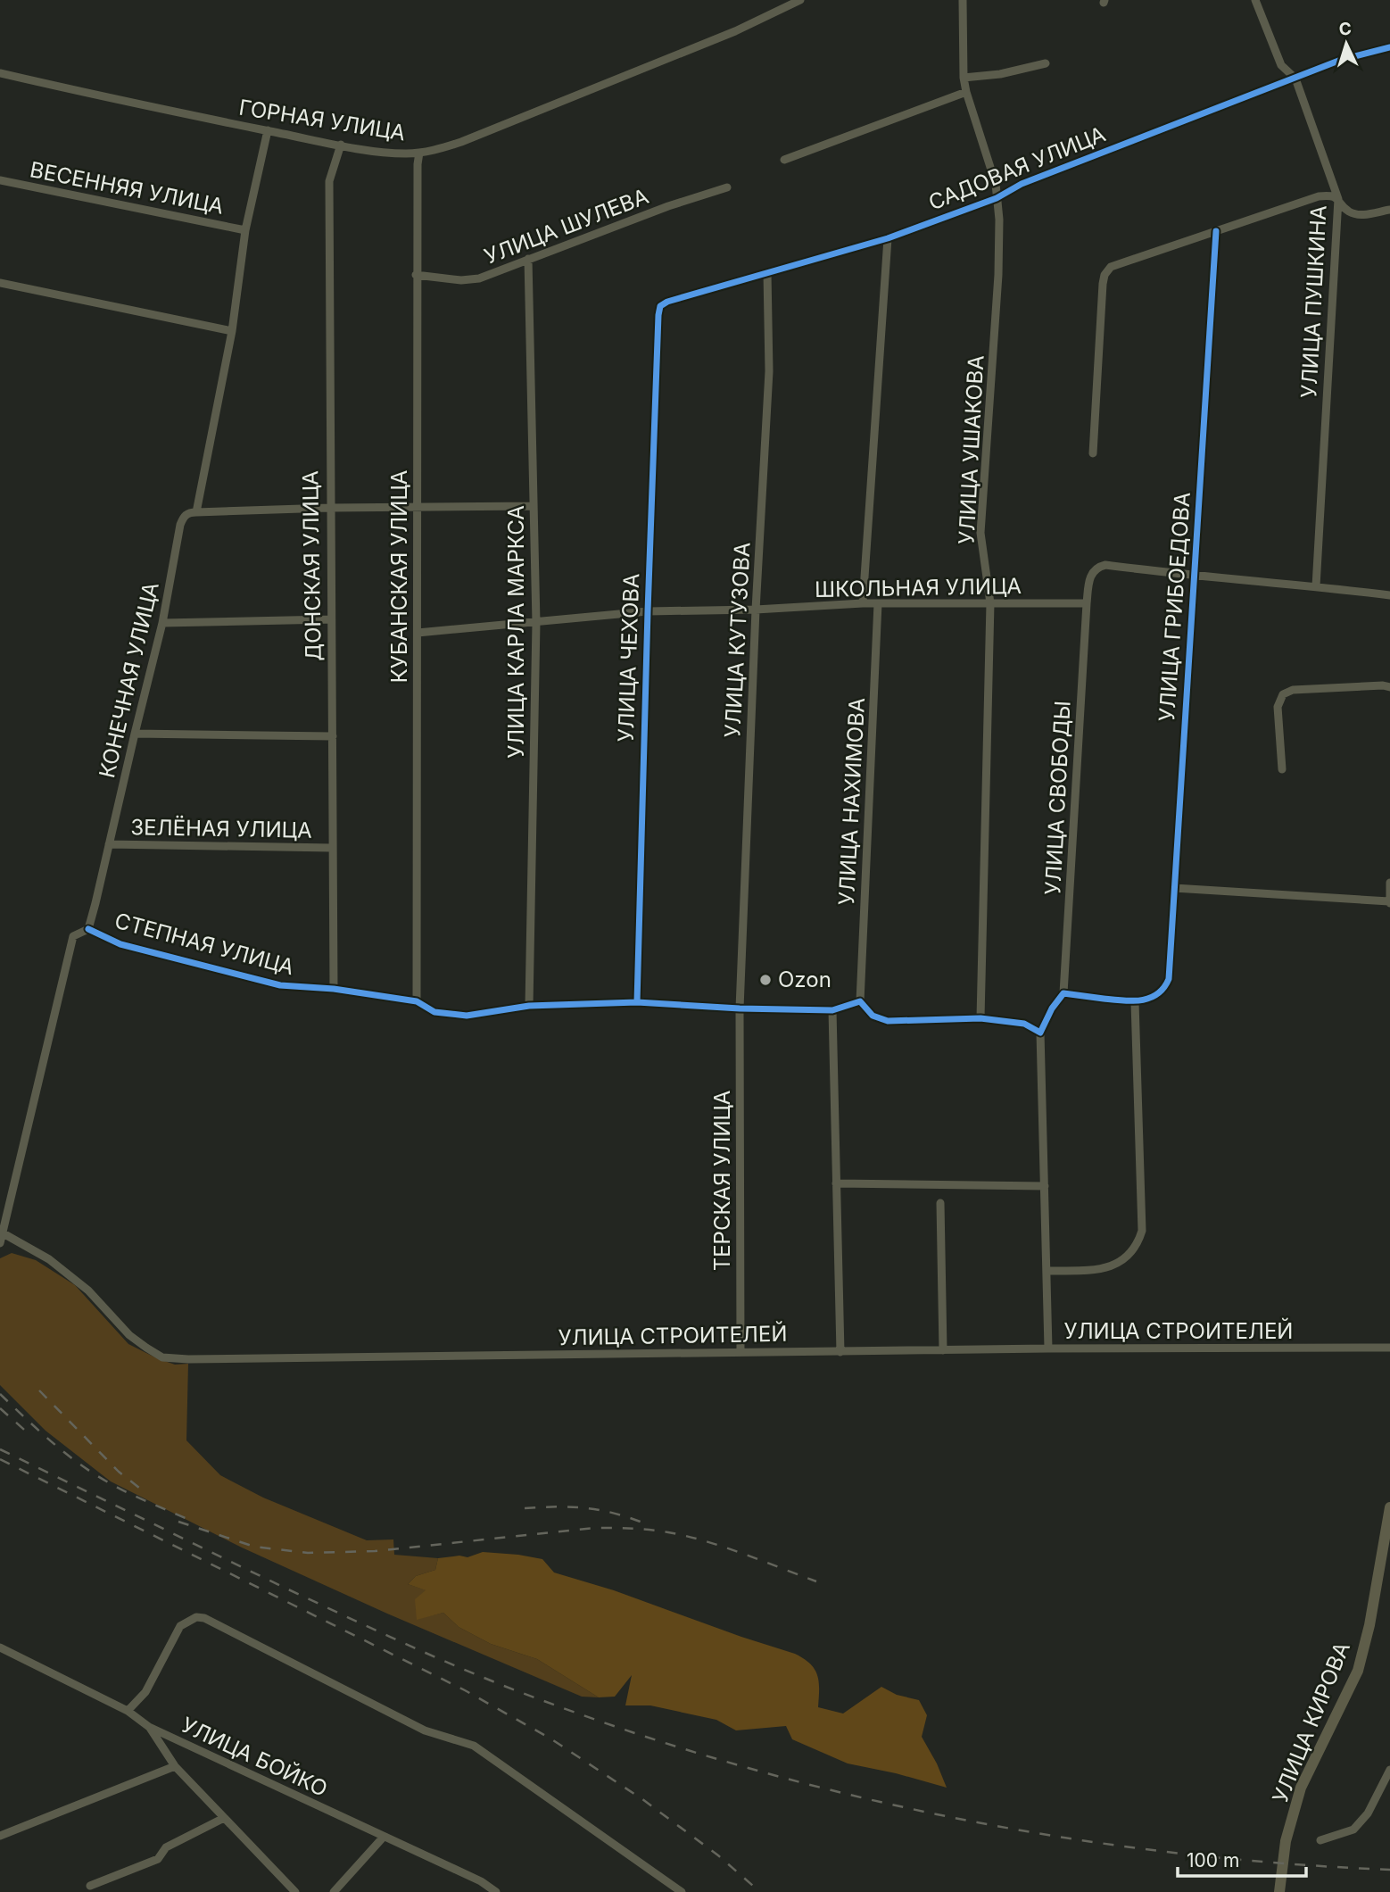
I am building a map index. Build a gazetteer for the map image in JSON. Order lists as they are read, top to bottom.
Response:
{
  "streets": {
    "main road": ["УЛИЦА КИРОВА"],
    "street": [
      "ГОРНАЯ УЛИЦА",
      "САДОВАЯ УЛИЦА",
      "ВЕСЕННЯЯ УЛИЦА",
      "УЛИЦА ШУЛЕВА",
      "УЛИЦА ПУШКИНА",
      "УЛИЦА УШАКОВА",
      "ДОНСКАЯ УЛИЦА",
      "КУБАНСКАЯ УЛИЦА",
      "ШКОЛЬНАЯ УЛИЦА",
      "УЛИЦА ГРИБОЕДОВА",
      "УЛИЦА КАРЛА МАРКСА",
      "УЛИЦА КУТУЗОВА",
      "УЛИЦА ЧЕХОВА",
      "КОНЕЧНАЯ УЛИЦА",
      "УЛИЦА СВОБОДЫ",
      "УЛИЦА НАХИМОВА",
      "ЗЕЛЁНАЯ УЛИЦА",
      "СТЕПНАЯ УЛИЦА",
      "ТЕРСКАЯ УЛИЦА",
      "УЛИЦА СТРОИТЕЛЕЙ",
      "УЛИЦА БОЙКО"
    ]
  },
  "crossings": [
    ["ГОРНАЯ УЛИЦА", "ДОНСКАЯ УЛИЦА"],
    ["ГОРНАЯ УЛИЦА", "КУБАНСКАЯ УЛИЦА"],
    ["ГОРНАЯ УЛИЦА", "КОНЕЧНАЯ УЛИЦА"],
    ["САДОВАЯ УЛИЦА", "УЛИЦА ПУШКИНА"],
    ["САДОВАЯ УЛИЦА", "УЛИЦА УШАКОВА"],
    ["САДОВАЯ УЛИЦА", "УЛИЦА КУТУЗОВА"],
    ["САДОВАЯ УЛИЦА", "УЛИЦА ЧЕХОВА"],
    ["ВЕСЕННЯЯ УЛИЦА", "КОНЕЧНАЯ УЛИЦА"],
    ["УЛИЦА ШУЛЕВА", "КУБАНСКАЯ УЛИЦА"],
    ["УЛИЦА ШУЛЕВА", "УЛИЦА КАРЛА МАРКСА"],
    ["УЛИЦА УШАКОВА", "ШКОЛЬНАЯ УЛИЦА"],
    ["ДОНСКАЯ УЛИЦА", "ЗЕЛЁНАЯ УЛИЦА"],
    ["ДОНСКАЯ УЛИЦА", "СТЕПНАЯ УЛИЦА"],
    ["КУБАНСКАЯ УЛИЦА", "ШКОЛЬНАЯ УЛИЦА"],
    ["КУБАНСКАЯ УЛИЦА", "СТЕПНАЯ УЛИЦА"],
    ["ШКОЛЬНАЯ УЛИЦА", "УЛИЦА КАРЛА МАРКСА"],
    ["ШКОЛЬНАЯ УЛИЦА", "УЛИЦА КУТУЗОВА"],
    ["ШКОЛЬНАЯ УЛИЦА", "УЛИЦА ЧЕХОВА"],
    ["ШКОЛЬНАЯ УЛИЦА", "УЛИЦА СВОБОДЫ"],
    ["ШКОЛЬНАЯ УЛИЦА", "УЛИЦА НАХИМОВА"],
    ["УЛИЦА КАРЛА МАРКСА", "СТЕПНАЯ УЛИЦА"],
    ["УЛИЦА КУТУЗОВА", "СТЕПНАЯ УЛИЦА"],
    ["УЛИЦА КУТУЗОВА", "ТЕРСКАЯ УЛИЦА"],
    ["УЛИЦА ЧЕХОВА", "СТЕПНАЯ УЛИЦА"],
    ["КОНЕЧНАЯ УЛИЦА", "ЗЕЛЁНАЯ УЛИЦА"],
    ["КОНЕЧНАЯ УЛИЦА", "СТЕПНАЯ УЛИЦА"],
    ["КОНЕЧНАЯ УЛИЦА", "УЛИЦА СТРОИТЕЛЕЙ"],
    ["УЛИЦА НАХИМОВА", "СТЕПНАЯ УЛИЦА"],
    ["СТЕПНАЯ УЛИЦА", "ТЕРСКАЯ УЛИЦА"],
    ["ТЕРСКАЯ УЛИЦА", "УЛИЦА СТРОИТЕЛЕЙ"]
  ],
  "places": ["Ozon"],
  "scale_bar": "100 m",
  "north": "top"
}
